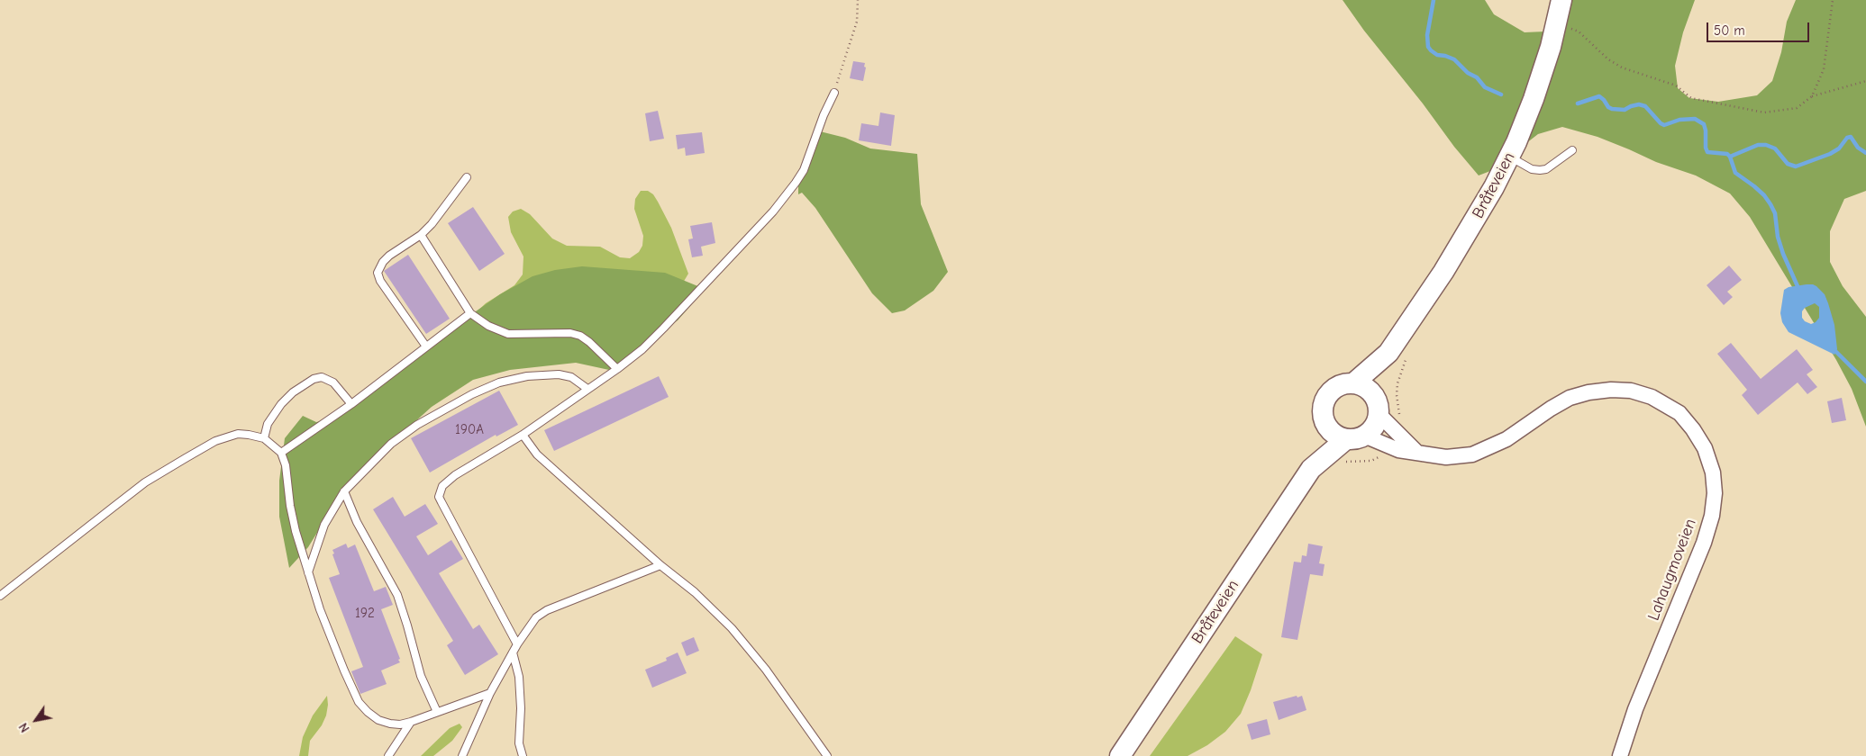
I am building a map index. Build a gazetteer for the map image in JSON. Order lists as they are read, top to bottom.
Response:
{
  "streets": {
    "main road": ["Bråteveien"],
    "street": ["Lahaugmoveien"]
  },
  "crossings": [
    ["Bråteveien", "Lahaugmoveien"]
  ],
  "house_numbers": ["190A", "192"],
  "scale_bar": "50 m",
  "north": "bottom left"
}
